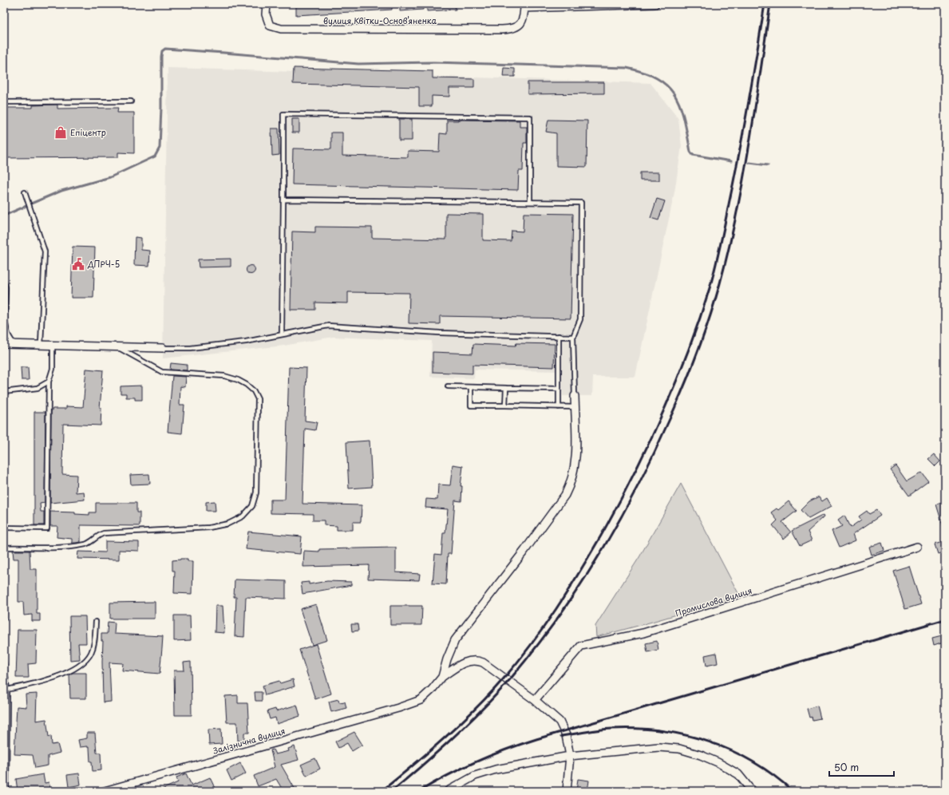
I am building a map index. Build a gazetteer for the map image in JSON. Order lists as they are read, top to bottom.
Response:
{
  "streets": {
    "street": ["вулиця Квітки-Основʼяненка", "Промислова вулиця", "Залізнична вулиця"]
  },
  "places": {
    "shop": ["Епіцентр"],
    "public building": ["ДПРЧ-5"]
  },
  "scale_bar": "50 m"
}
